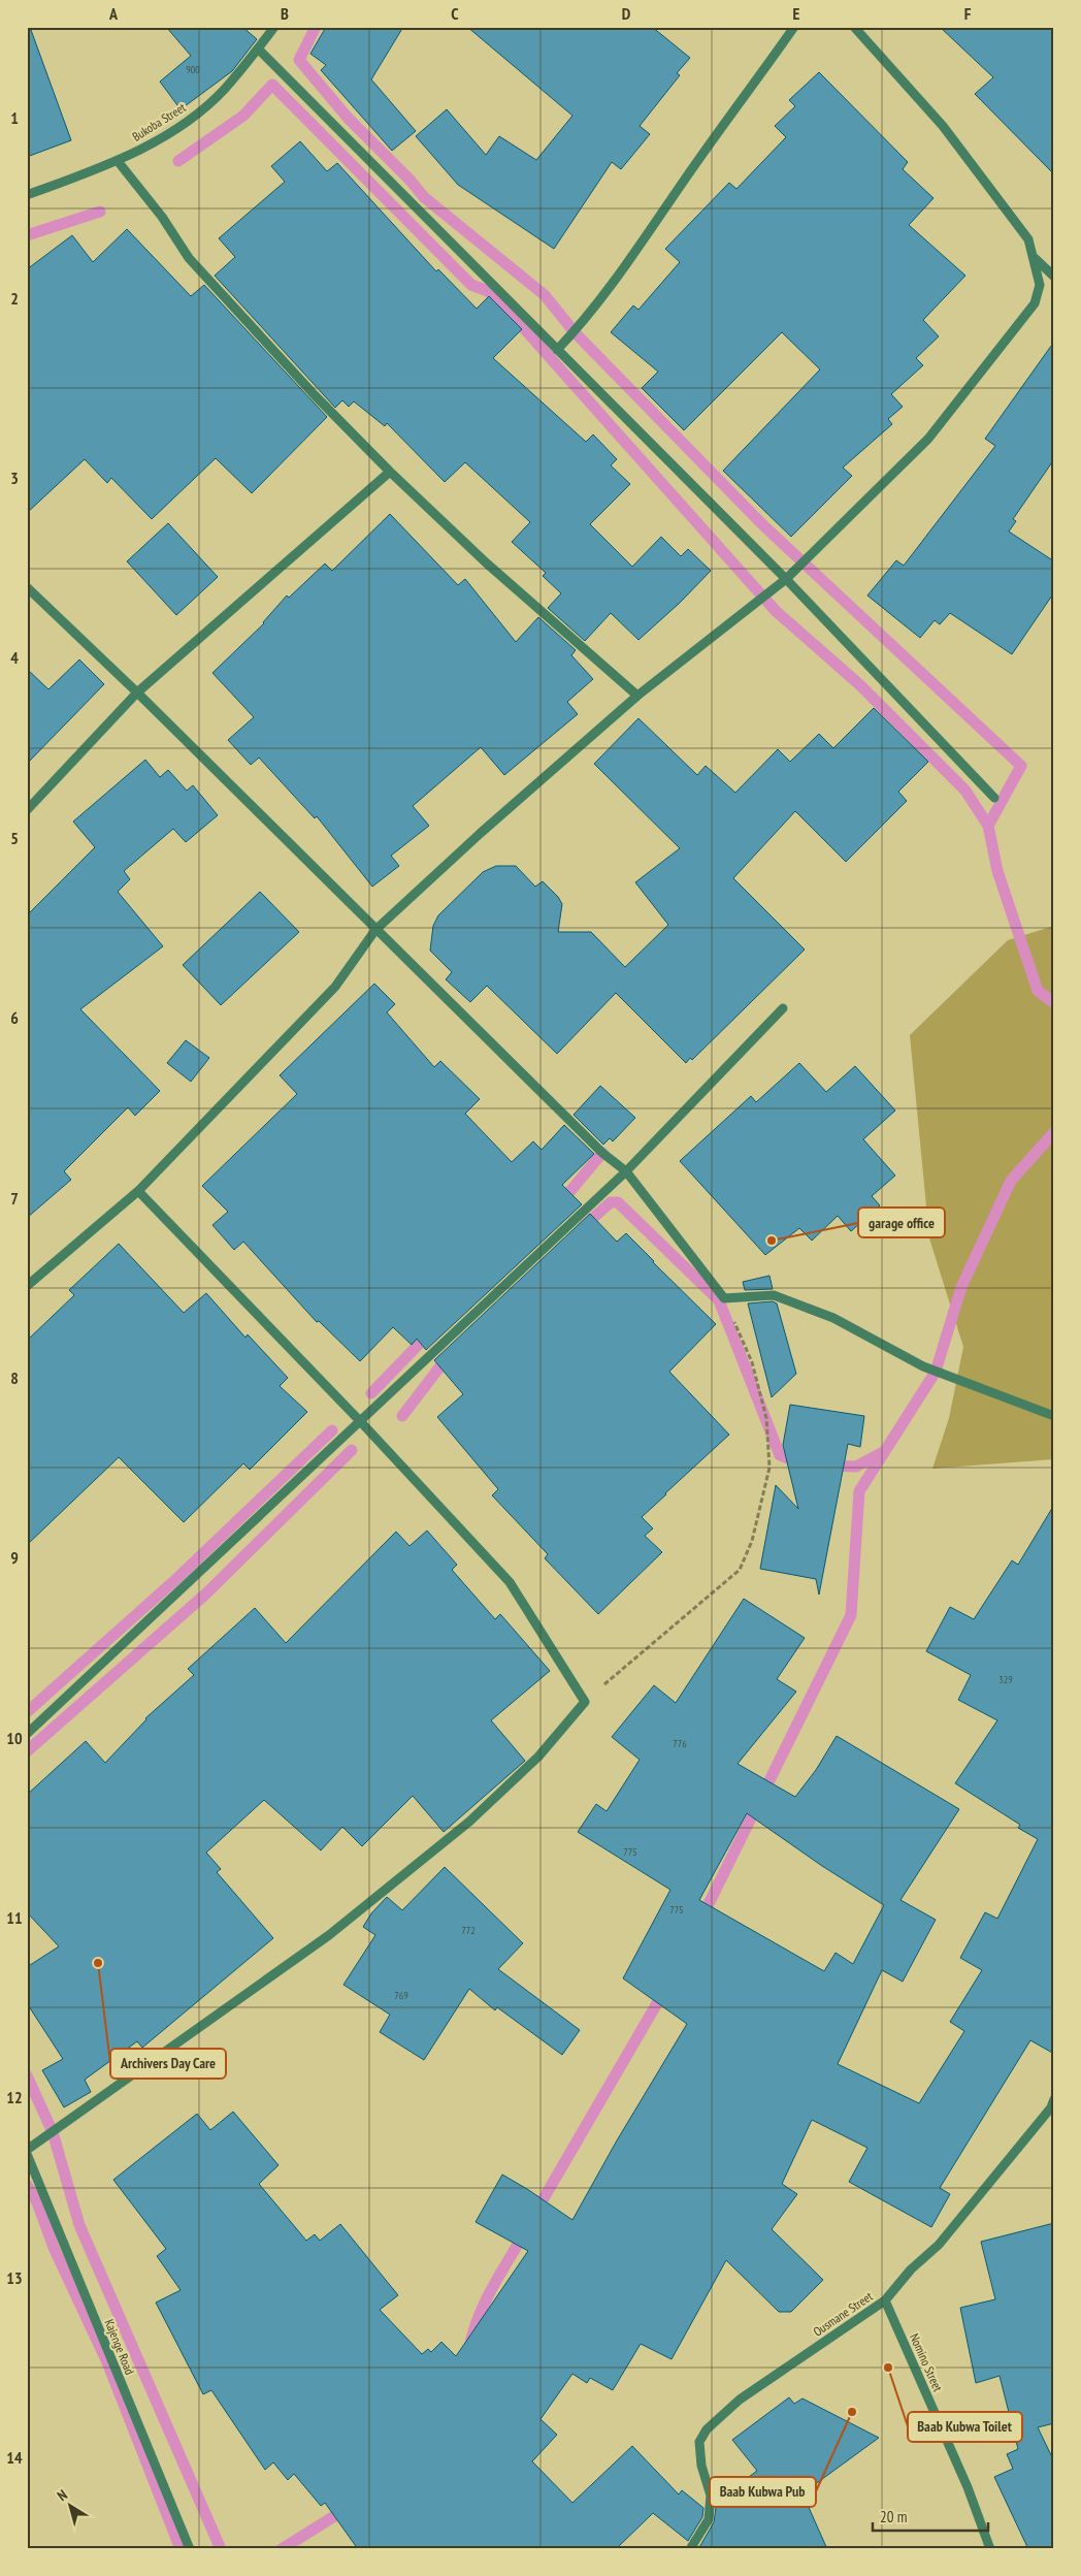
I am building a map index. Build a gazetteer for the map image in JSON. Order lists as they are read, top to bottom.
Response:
{
  "streets": {
    "street": [
      "Bukoba Street",
      "Ousmane Street",
      "Kajenge Road",
      "Nomino Street"
    ]
  },
  "crossings": [
    ["Ousmane Street", "Nomino Street"]
  ],
  "places": [
    "garage office",
    "Archivers Day Care",
    "Baab Kubwa Toilet",
    "Baab Kubwa Pub"
  ],
  "house_numbers": [
    "900",
    "329",
    "776",
    "775",
    "775",
    "772",
    "769"
  ],
  "scale_bar": "20 m",
  "north": "top left",
  "grid": {
    "columns": [
      "A",
      "B",
      "C",
      "D",
      "E",
      "F"
    ],
    "rows": [
      "1",
      "2",
      "3",
      "4",
      "5",
      "6",
      "7",
      "8",
      "9",
      "10",
      "11",
      "12",
      "13",
      "14"
    ]
  }
}
